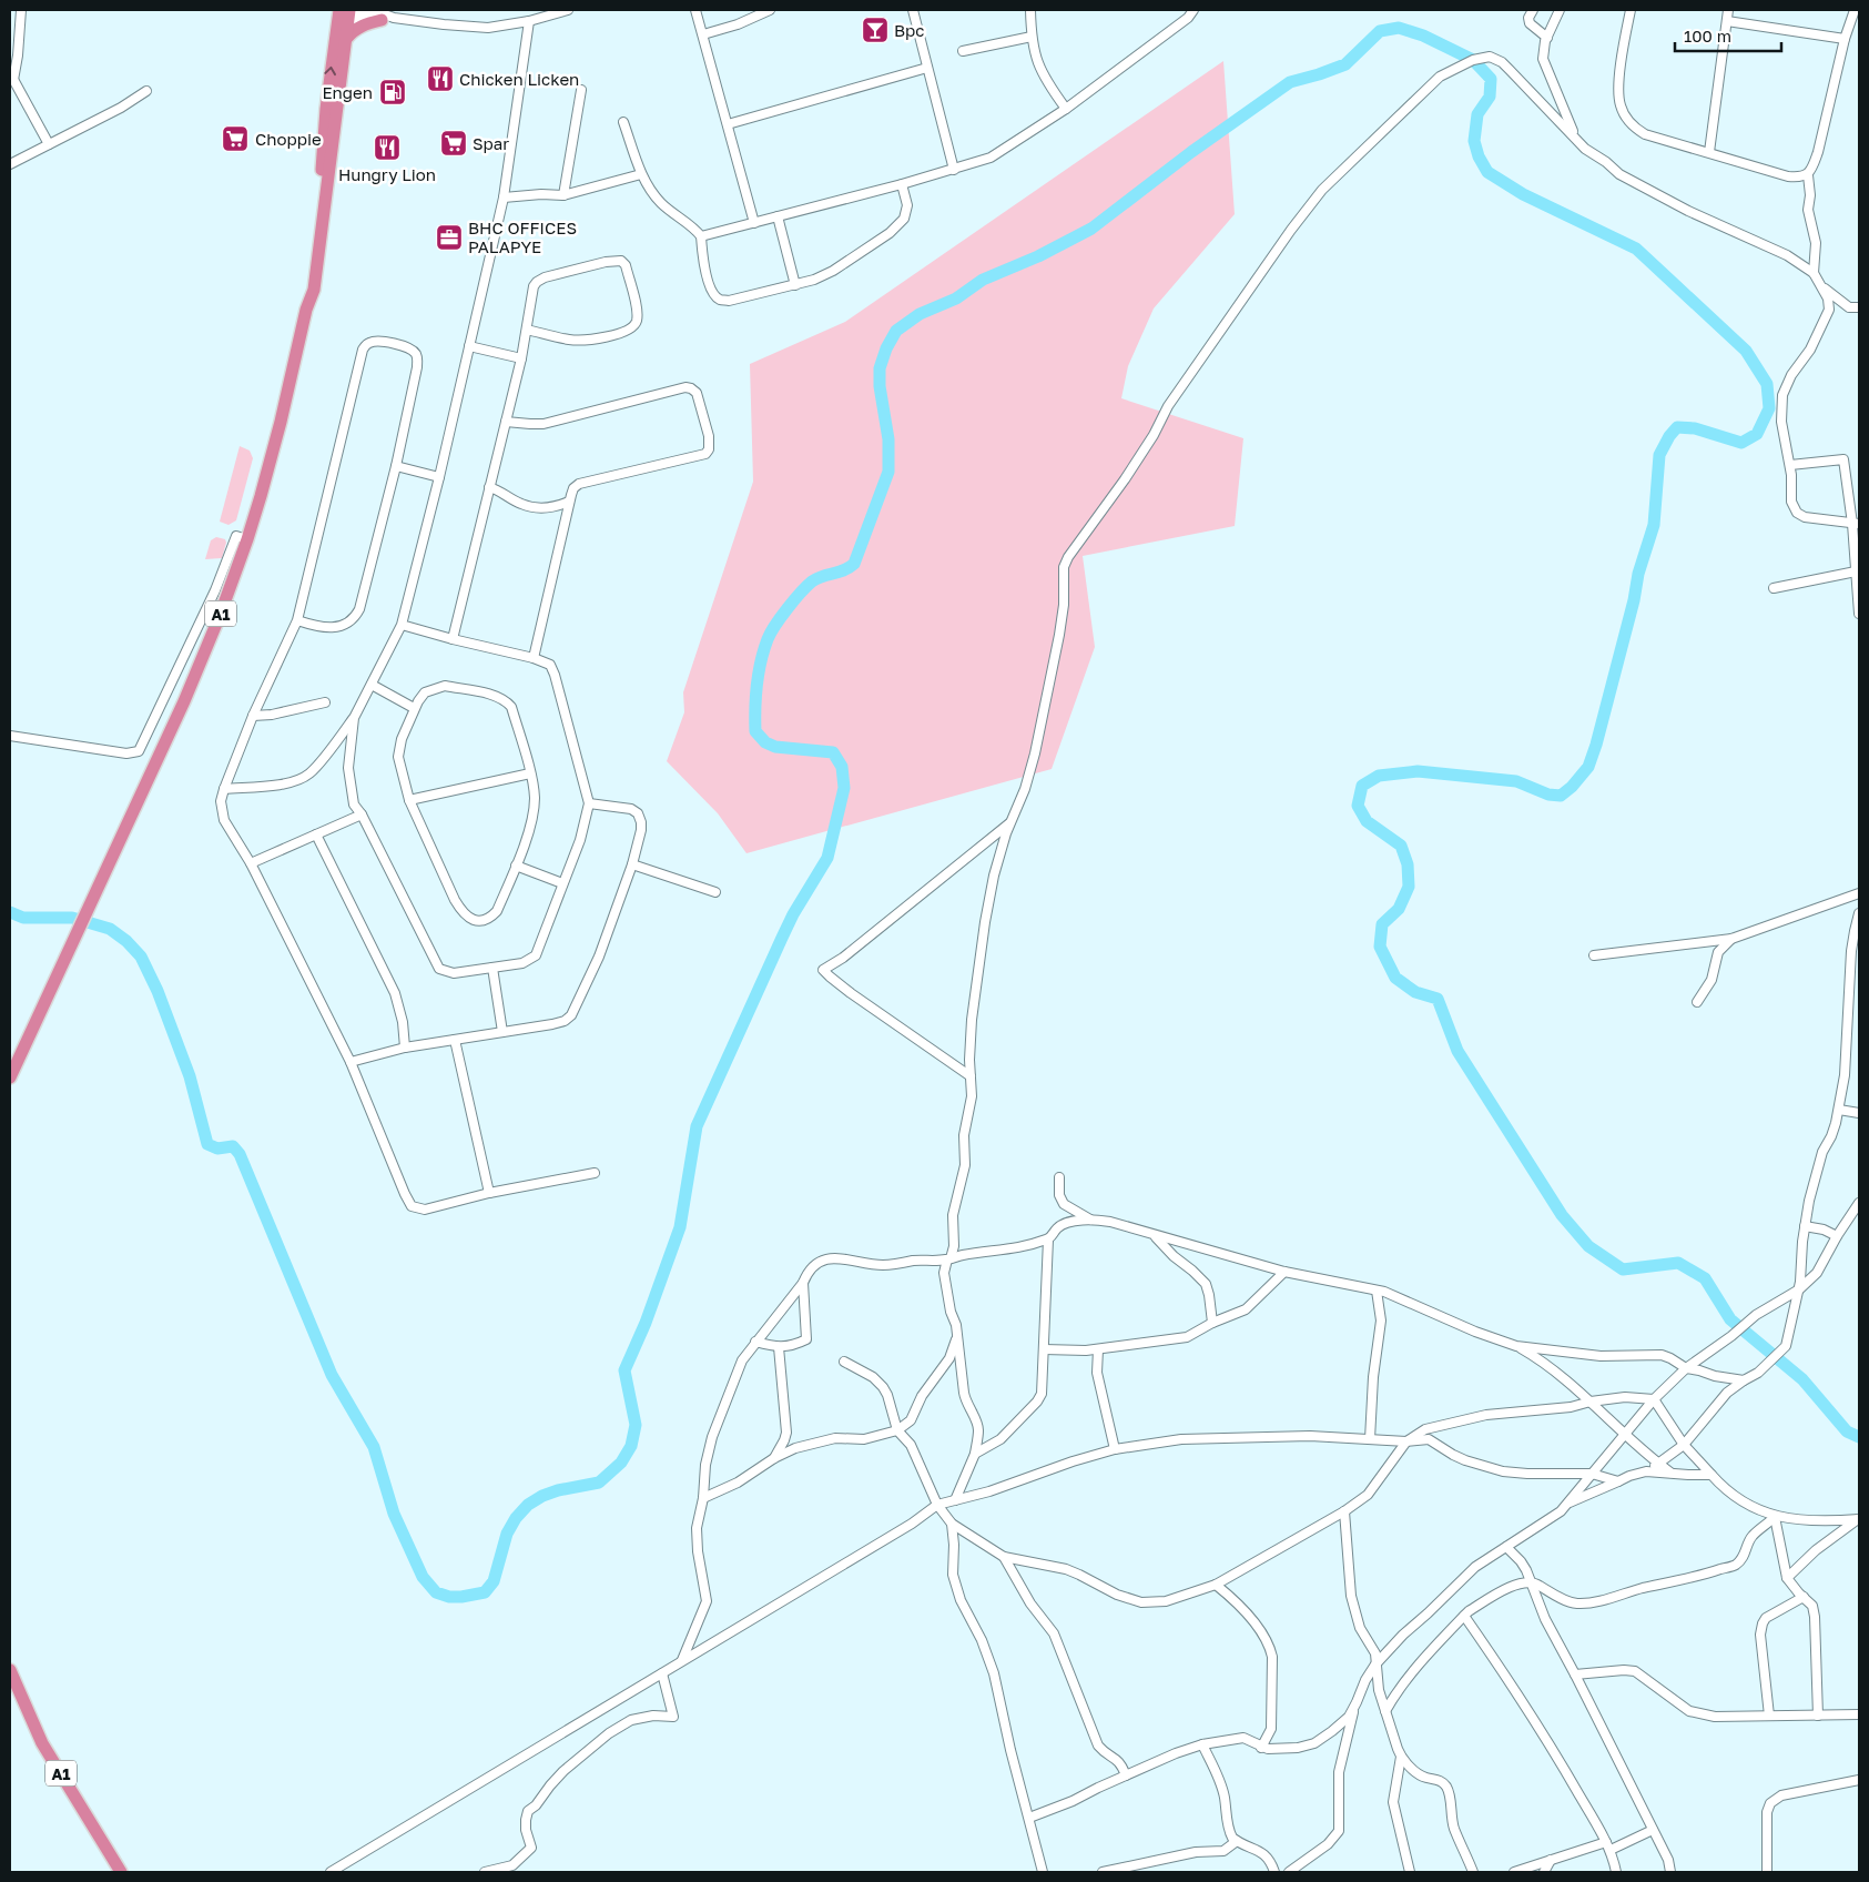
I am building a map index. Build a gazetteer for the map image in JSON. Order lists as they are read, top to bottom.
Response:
{
  "streets": {
    "highway": ["A1"]
  },
  "places": {
    "bar": ["Bpc"],
    "restaurant": ["Chicken Licken", "Hungry Lion"],
    "fuel station": ["Engen"],
    "supermarket": ["Choppie", "Spar"],
    "office": ["BHC OFFICES PALAPYE"]
  },
  "scale_bar": "100 m"
}
